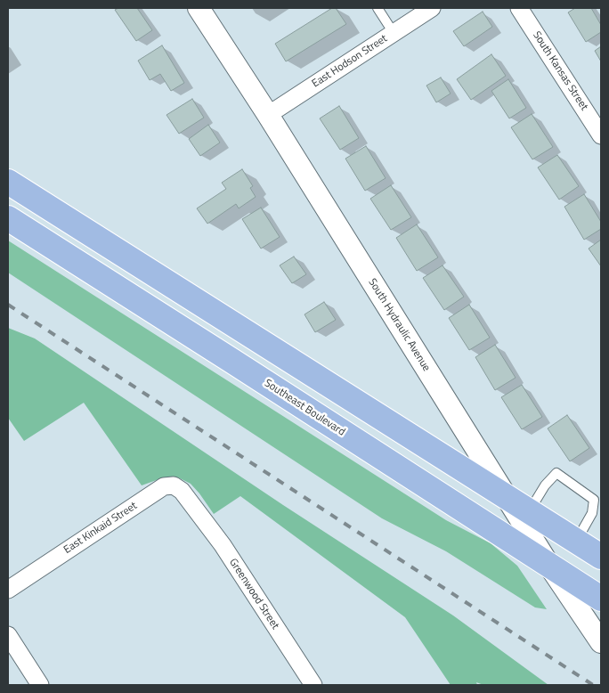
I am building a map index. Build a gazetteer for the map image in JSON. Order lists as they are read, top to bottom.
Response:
{
  "streets": {
    "main road": ["Southeast Boulevard"],
    "street": [
      "East Hodson Street",
      "South Kansas Street",
      "South Hydraulic Avenue",
      "East Kinkaid Street",
      "Greenwood Street"
    ]
  },
  "crossings": [
    ["East Hodson Street", "South Hydraulic Avenue"],
    ["South Hydraulic Avenue", "Southeast Boulevard"],
    ["East Kinkaid Street", "Greenwood Street"]
  ]
}
